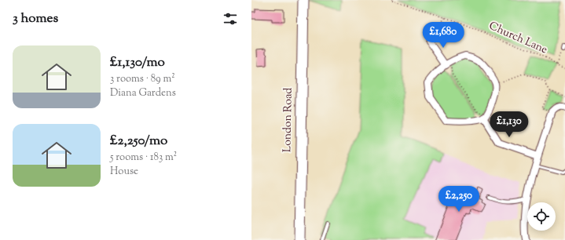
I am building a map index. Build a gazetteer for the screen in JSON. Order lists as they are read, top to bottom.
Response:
{
  "streets": {
    "main road": ["London Road"],
    "path": ["Church Lane"]
  },
  "page": {
    "heading": "3 homes",
    "price": ["£1,680", "£1,130", "£2,250"],
    "list": [
      {
        "name": "£1,130/mo",
        "note": "3 rooms · 89 m² · Diana Gardens"
      },
      {
        "name": "£2,250/mo",
        "note": "5 rooms · 183 m² · House"
      }
    ]
  }
}
